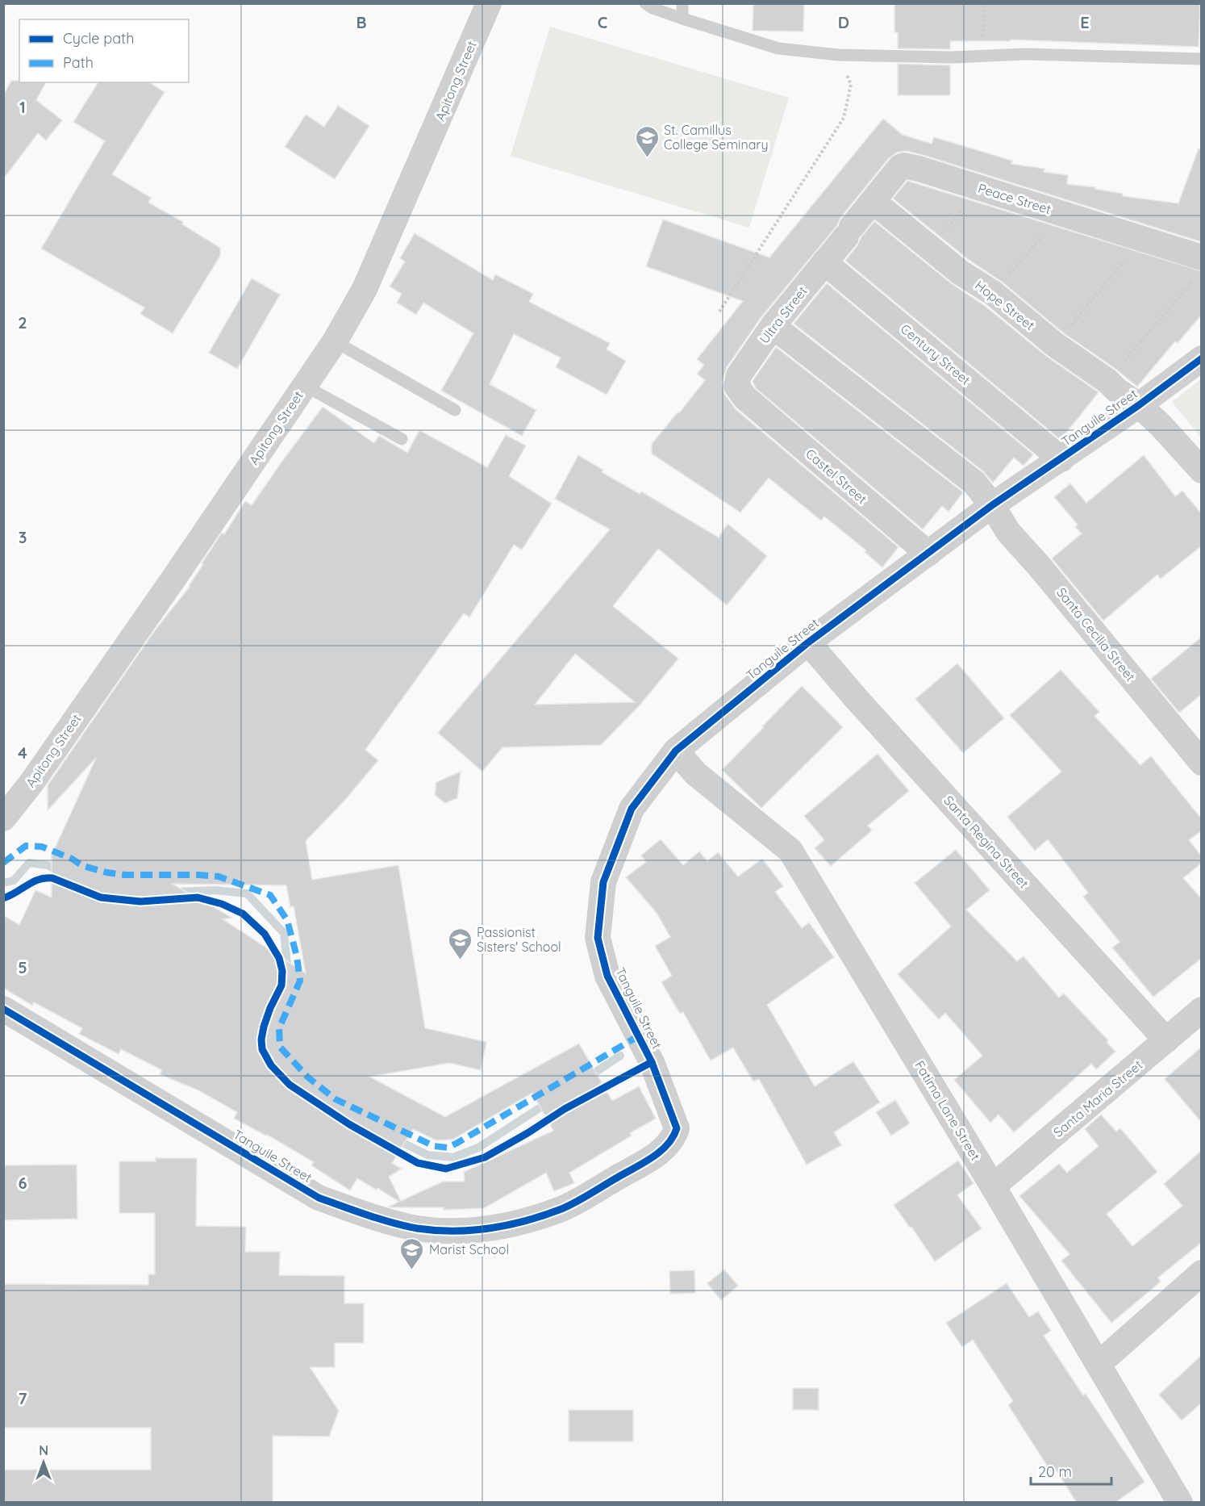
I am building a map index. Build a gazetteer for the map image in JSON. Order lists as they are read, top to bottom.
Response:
{
  "streets": {
    "street": [
      "Apitong Street",
      "Peace Street",
      "Hope Street",
      "Ultra Street",
      "Century Street",
      "Tanguile Street",
      "Castel Street",
      "Santa Cecilia Street",
      "Santa Regina Street",
      "Santa Maria Street",
      "Fatima Lane Street"
    ]
  },
  "crossings": [
    ["Peace Street", "Hope Street"],
    ["Peace Street", "Ultra Street"],
    ["Hope Street", "Tanguile Street"],
    ["Ultra Street", "Century Street"],
    ["Ultra Street", "Castel Street"],
    ["Ultra Street", "Santa Cecilia Street"],
    ["Century Street", "Tanguile Street"],
    ["Tanguile Street", "Castel Street"],
    ["Tanguile Street", "Santa Cecilia Street"],
    ["Tanguile Street", "Santa Regina Street"],
    ["Tanguile Street", "Fatima Lane Street"],
    ["Santa Regina Street", "Santa Maria Street"],
    ["Santa Maria Street", "Fatima Lane Street"]
  ],
  "places": {
    "school or university": ["St. Camillus College Seminary", "Passionist Sisters' School", "Marist School"]
  },
  "legend": ["Cycle path", "Path"],
  "scale_bar": "20 m",
  "north": "top",
  "grid": {
    "columns": [
      "B",
      "C",
      "D",
      "E"
    ],
    "rows": [
      "1",
      "2",
      "3",
      "4",
      "5",
      "6",
      "7"
    ]
  }
}
